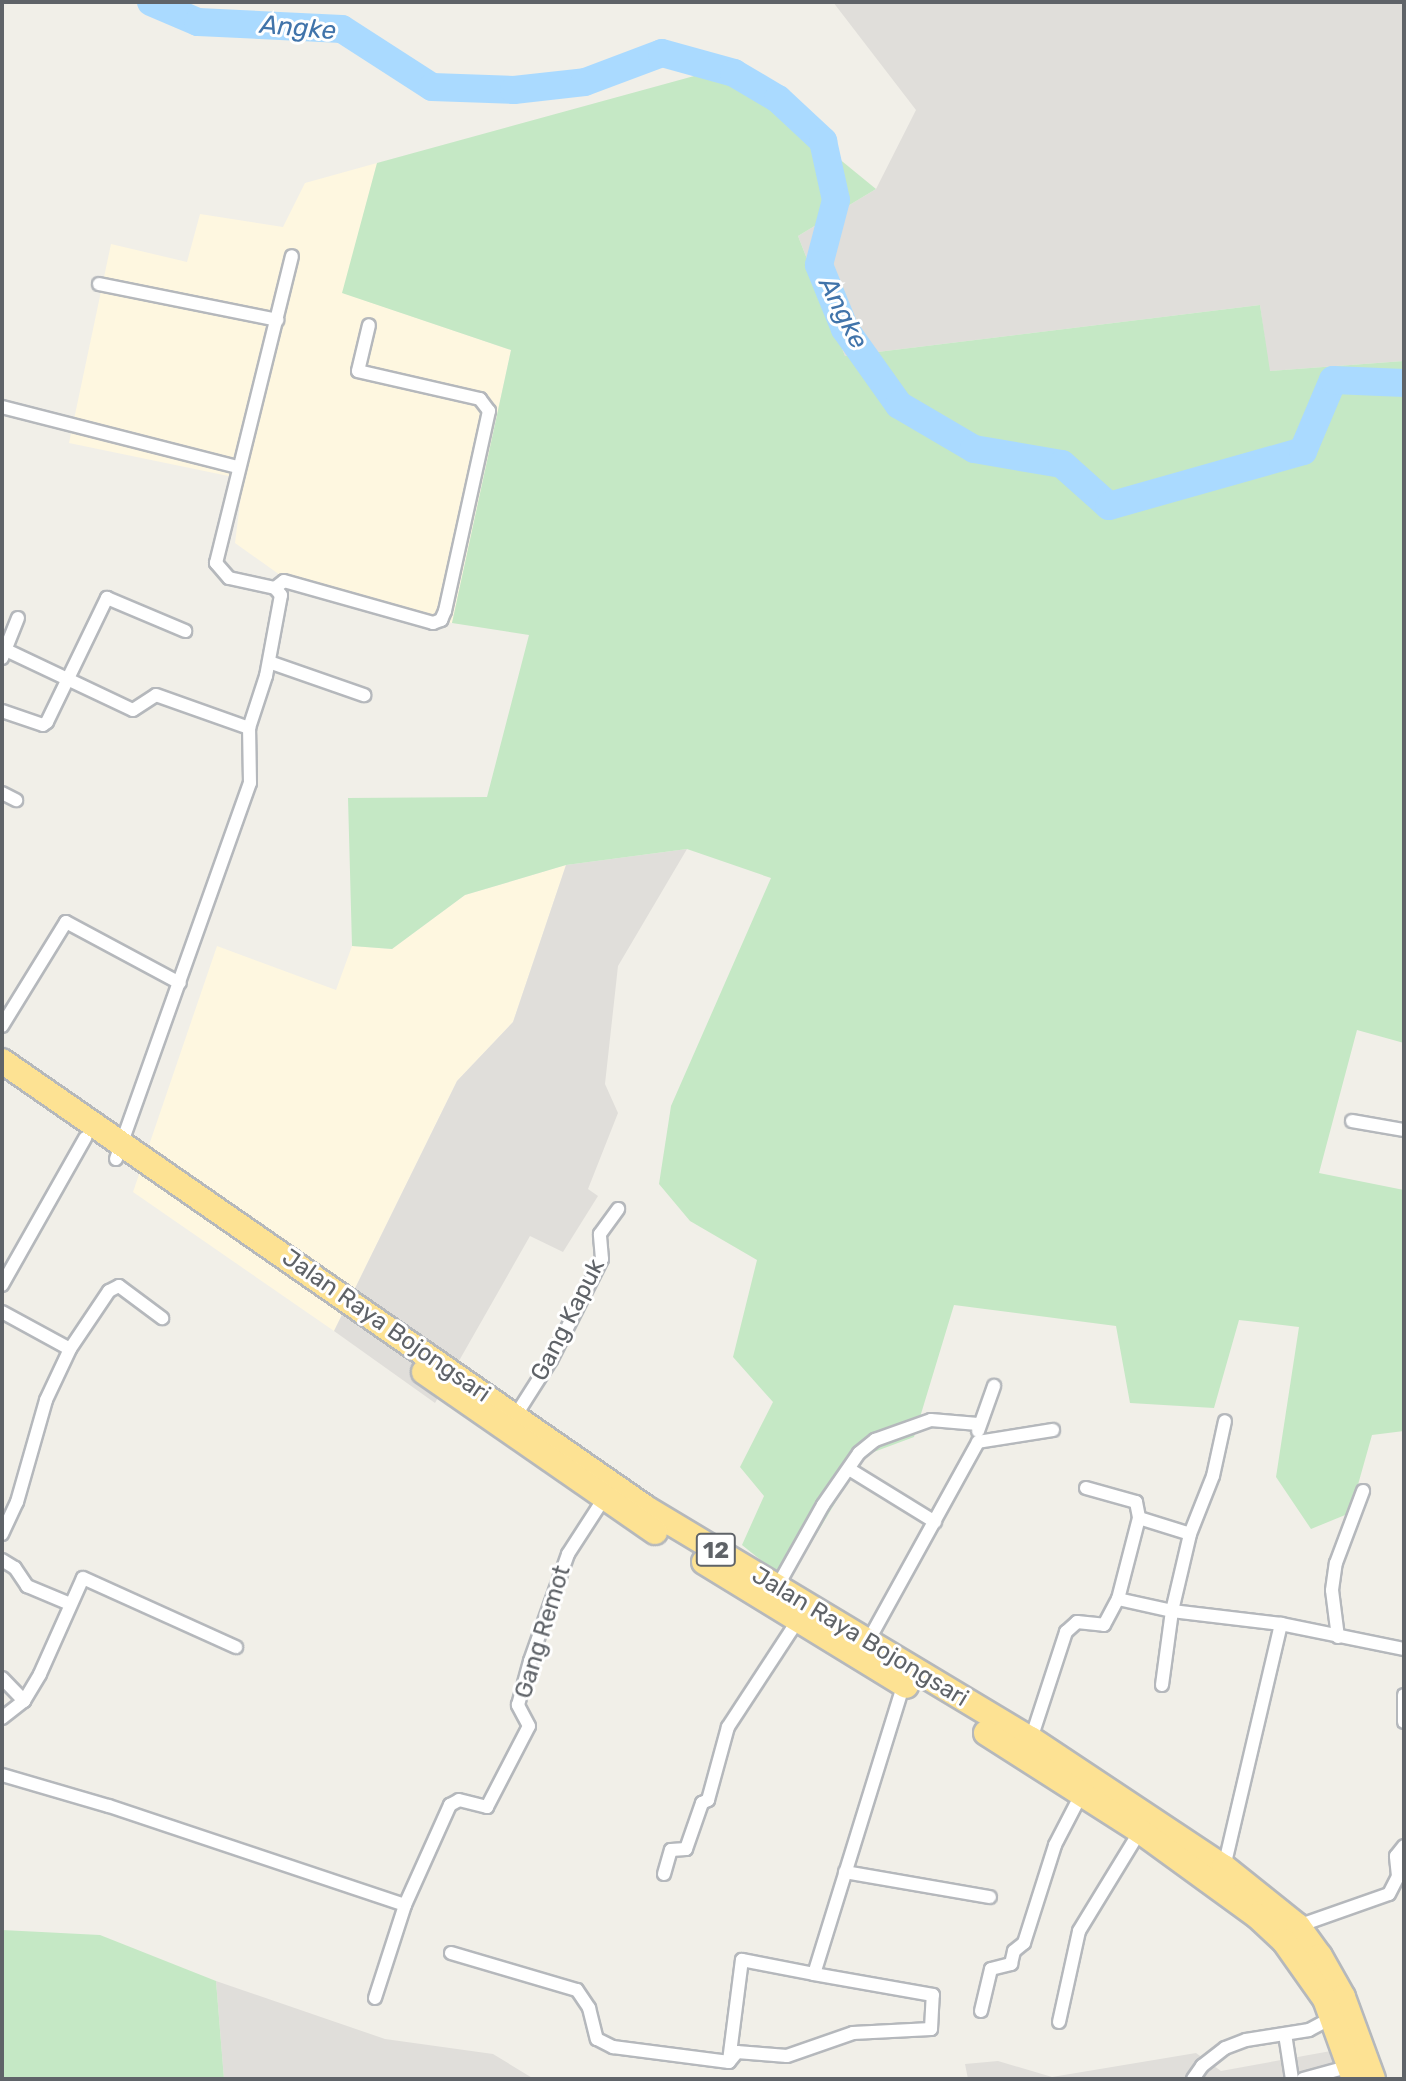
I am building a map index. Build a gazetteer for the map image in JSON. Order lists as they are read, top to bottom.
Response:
{
  "streets": {
    "highway": ["Jalan Raya Bojongsari", "12"],
    "street": ["Gang Kapuk", "Gang Remot"]
  },
  "crossings": [
    ["Gang Kapuk", "Jalan Raya Bojongsari"],
    ["Jalan Raya Bojongsari", "Gang Remot"]
  ],
  "water": ["Angke"]
}
